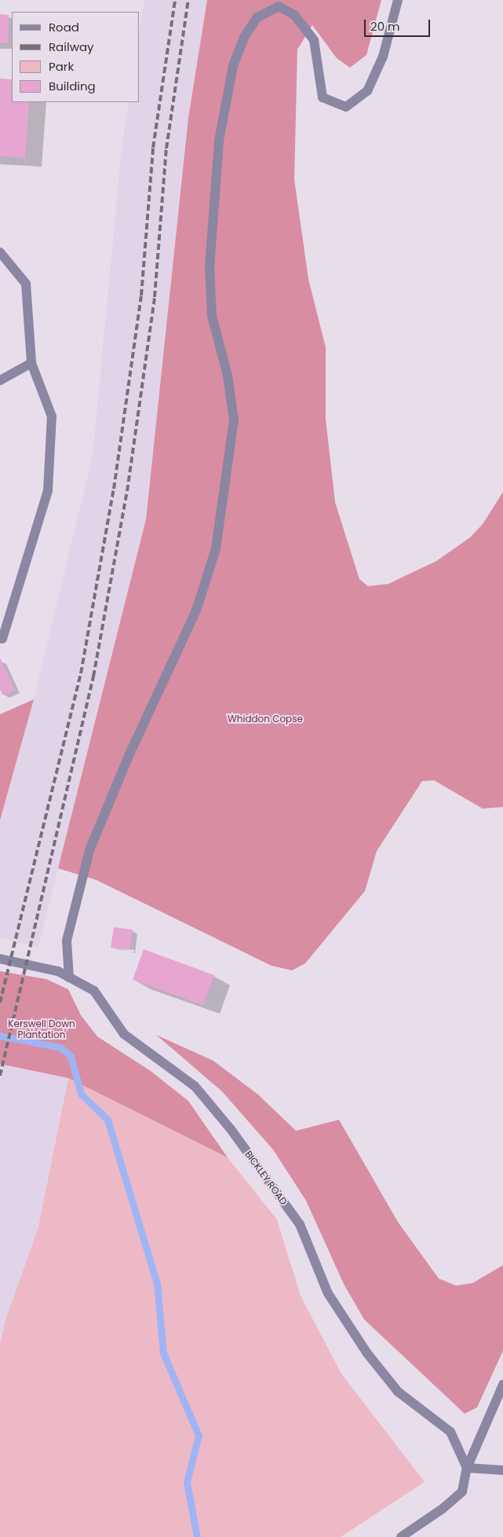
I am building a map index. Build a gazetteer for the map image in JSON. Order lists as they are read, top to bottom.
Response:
{
  "streets": {
    "street": ["BICKLEY ROAD"]
  },
  "parks": ["Whiddon Copse", "Kerswell Down Plantation"],
  "legend": [
    "Road",
    "Railway",
    "Park",
    "Building"
  ],
  "scale_bar": "20 m"
}
